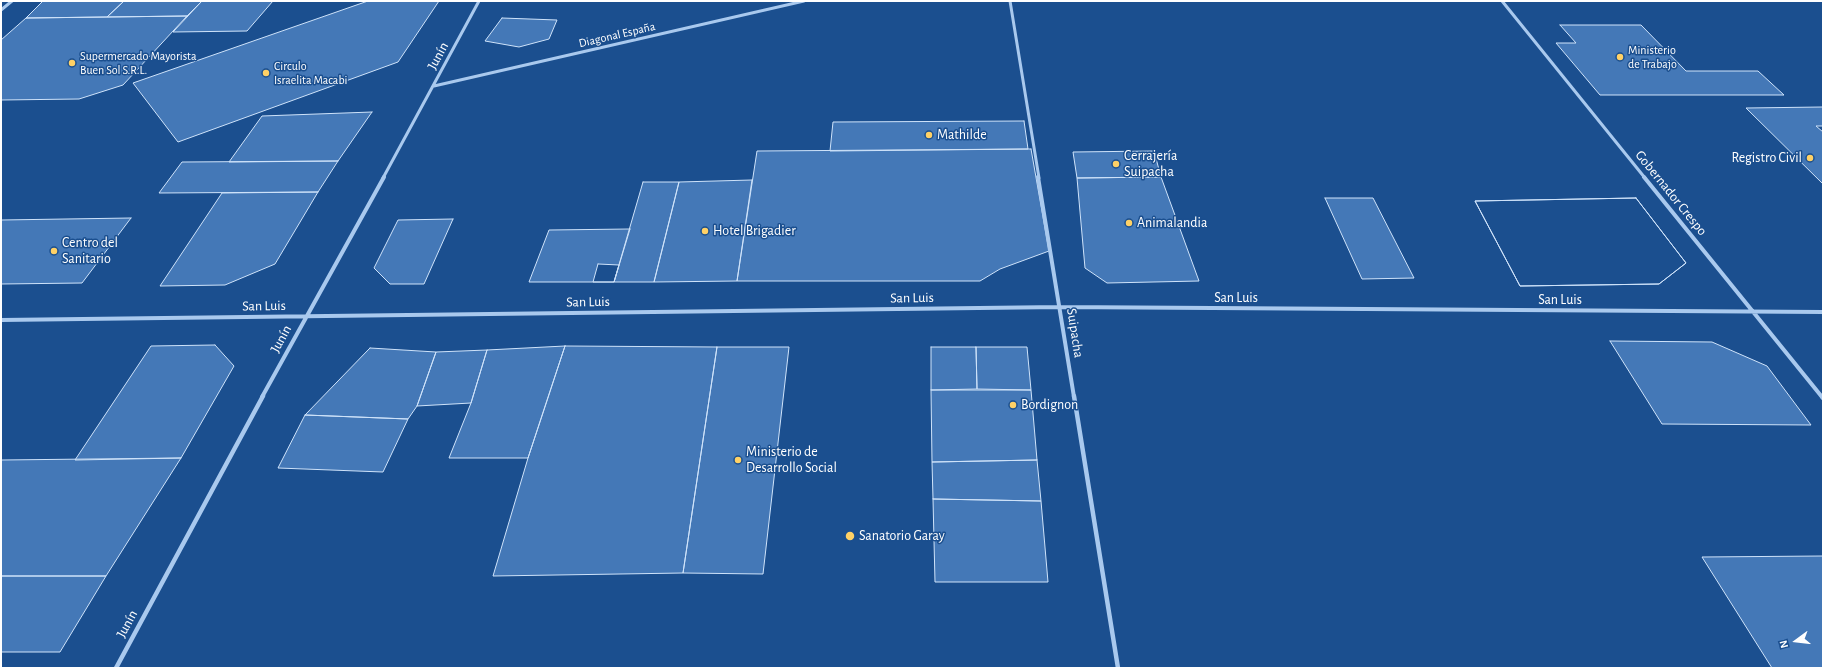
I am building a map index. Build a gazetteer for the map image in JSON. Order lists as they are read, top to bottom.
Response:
{
  "streets": {
    "street": [
      "Diagonal España",
      "Junín",
      "Gobernador Crespo",
      "San Luis",
      "Suipacha"
    ]
  },
  "crossings": [
    ["Diagonal España", "Junín"],
    ["Junín", "San Luis"],
    ["Gobernador Crespo", "San Luis"],
    ["San Luis", "Suipacha"]
  ],
  "places": [
    "Ministerio de Trabajo",
    "Supermercado Mayorista Buen Sol S.R.L.",
    "Circulo Israelita Macabi",
    "Mathilde",
    "Registro Civil",
    "Cerrajería Suipacha",
    "Animalandia",
    "Hotel Brigadier",
    "Centro del Sanitario",
    "Bordignon",
    "Ministerio de Desarrollo Social",
    "Sanatorio Garay"
  ],
  "north": "left"
}
